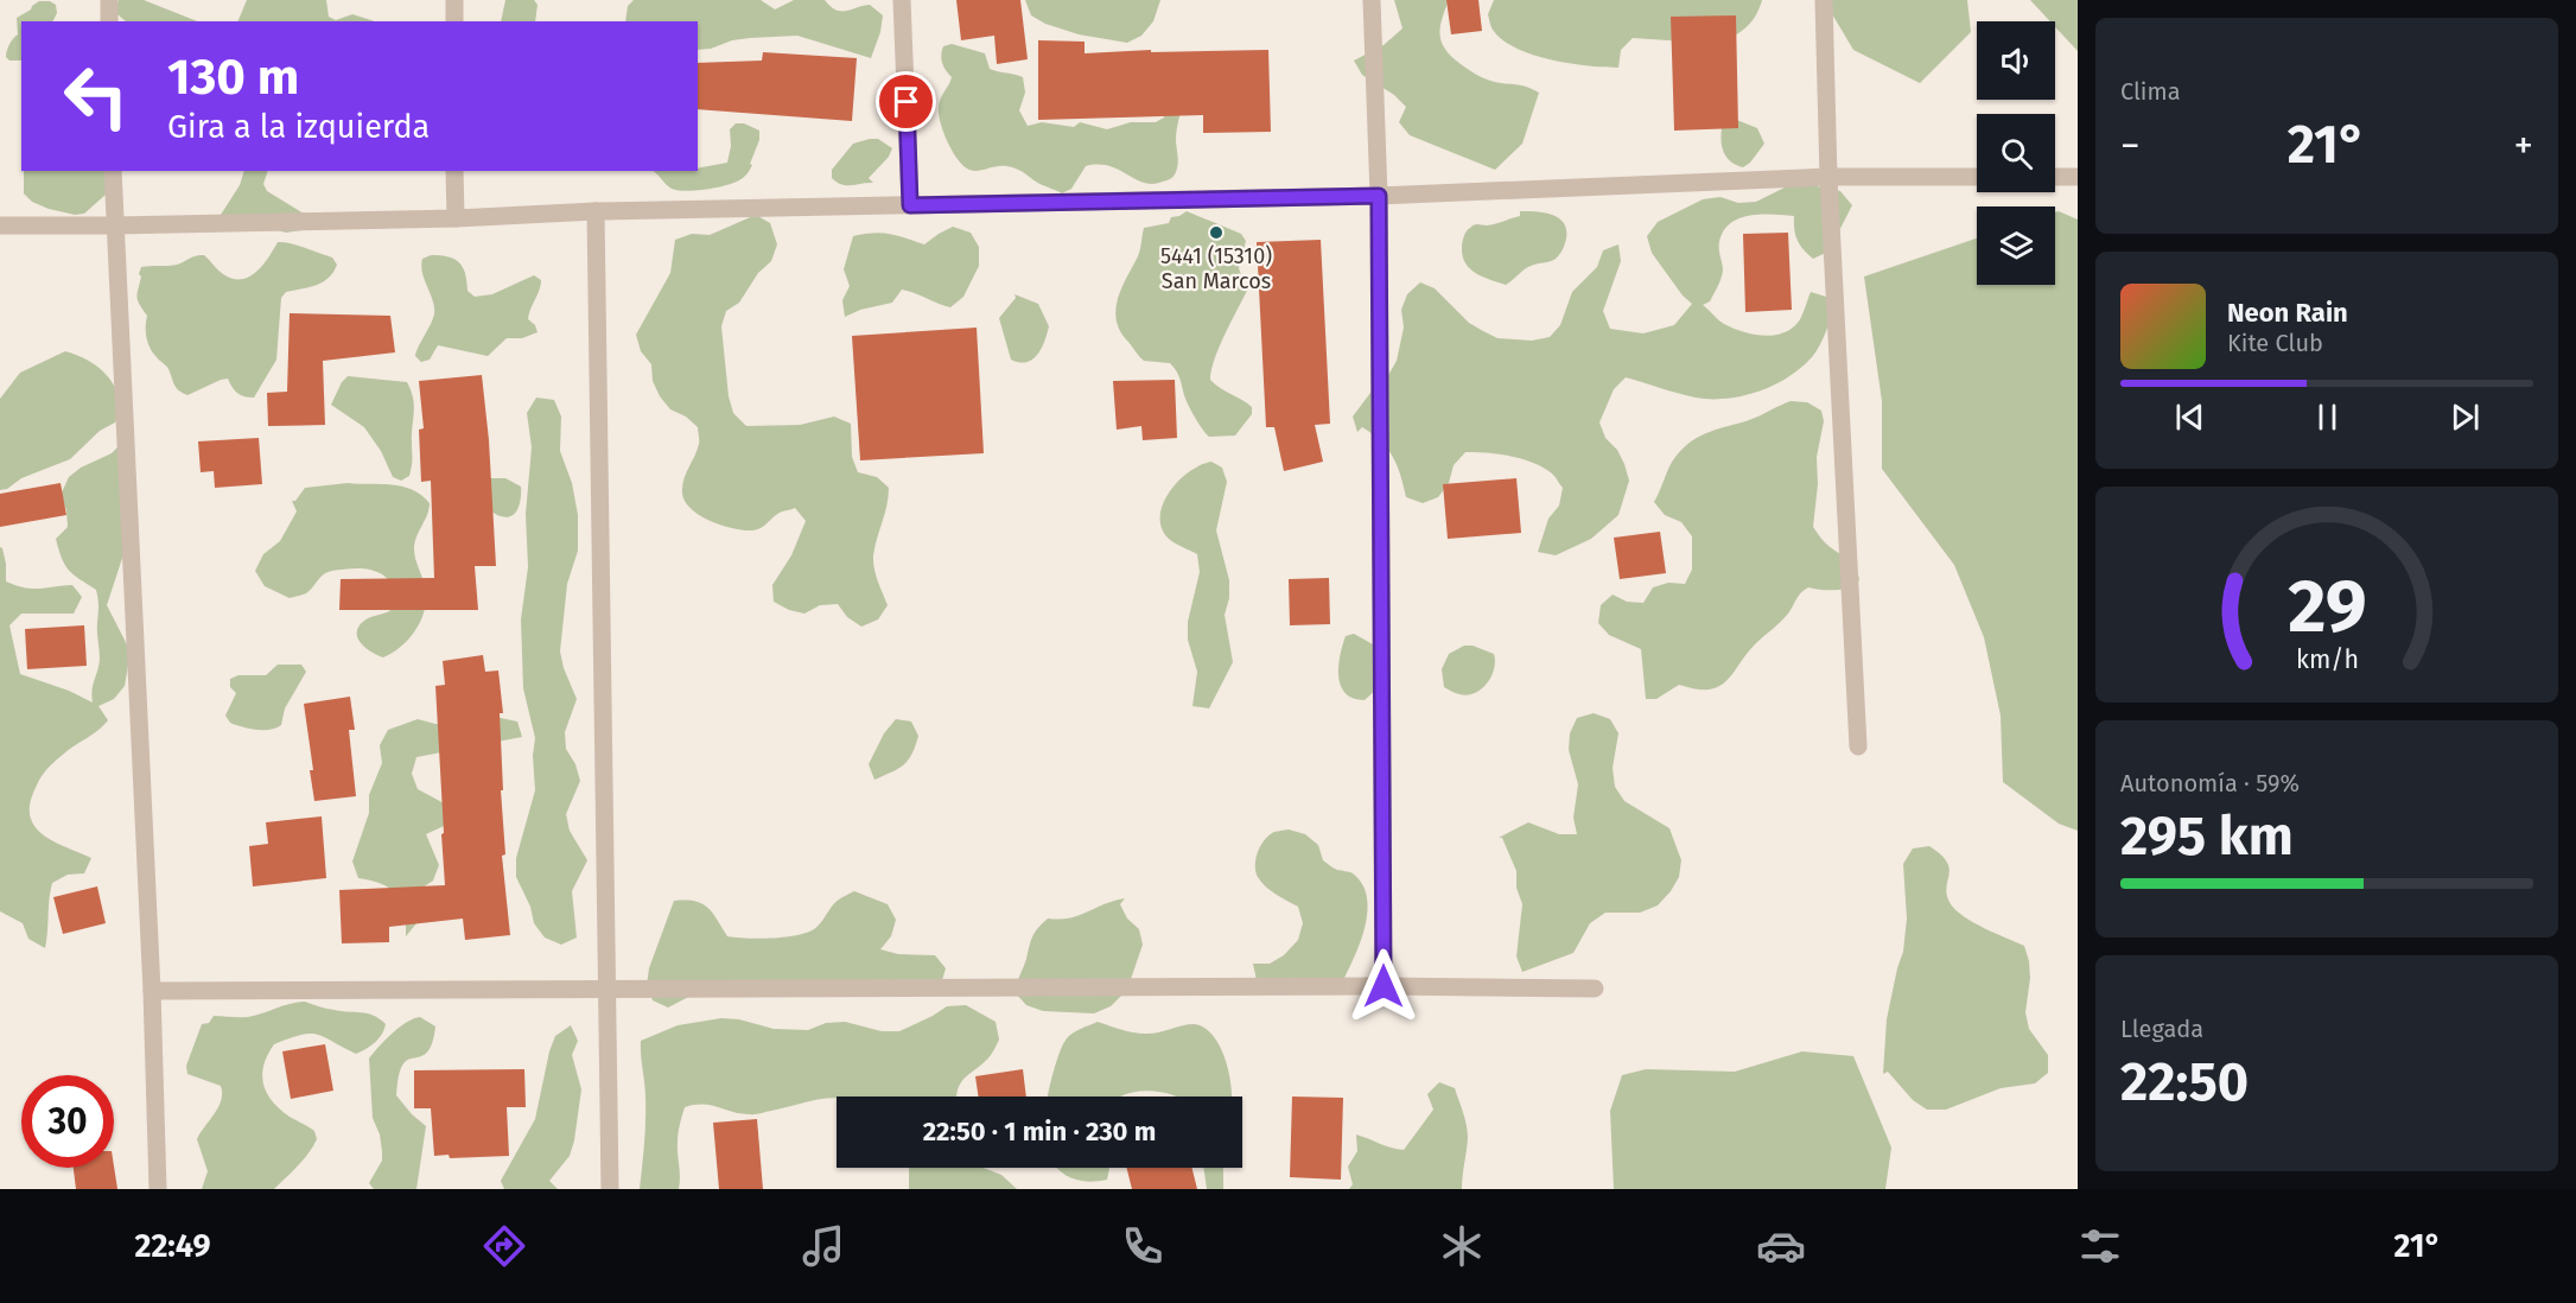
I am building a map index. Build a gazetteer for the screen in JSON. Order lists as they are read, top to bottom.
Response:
{
  "places": ["5441 (15310) San Marcos"],
  "page": {
    "tile": [
      "Clima",
      ["Autonomía · 59%", "295 km"],
      ["Llegada", "22:50"]
    ],
    "turn": ["130 m", "Gira a la izquierda"],
    "heat": ["−", "21°", "+"],
    "song": ["Neon Rain", "Kite Club"],
    "limit": "30",
    "trip": "22:50 · 1 min · 230 m",
    "tabs": ["22:49", "21°"],
    "gauge": ["29", "km/h"]
  }
}
